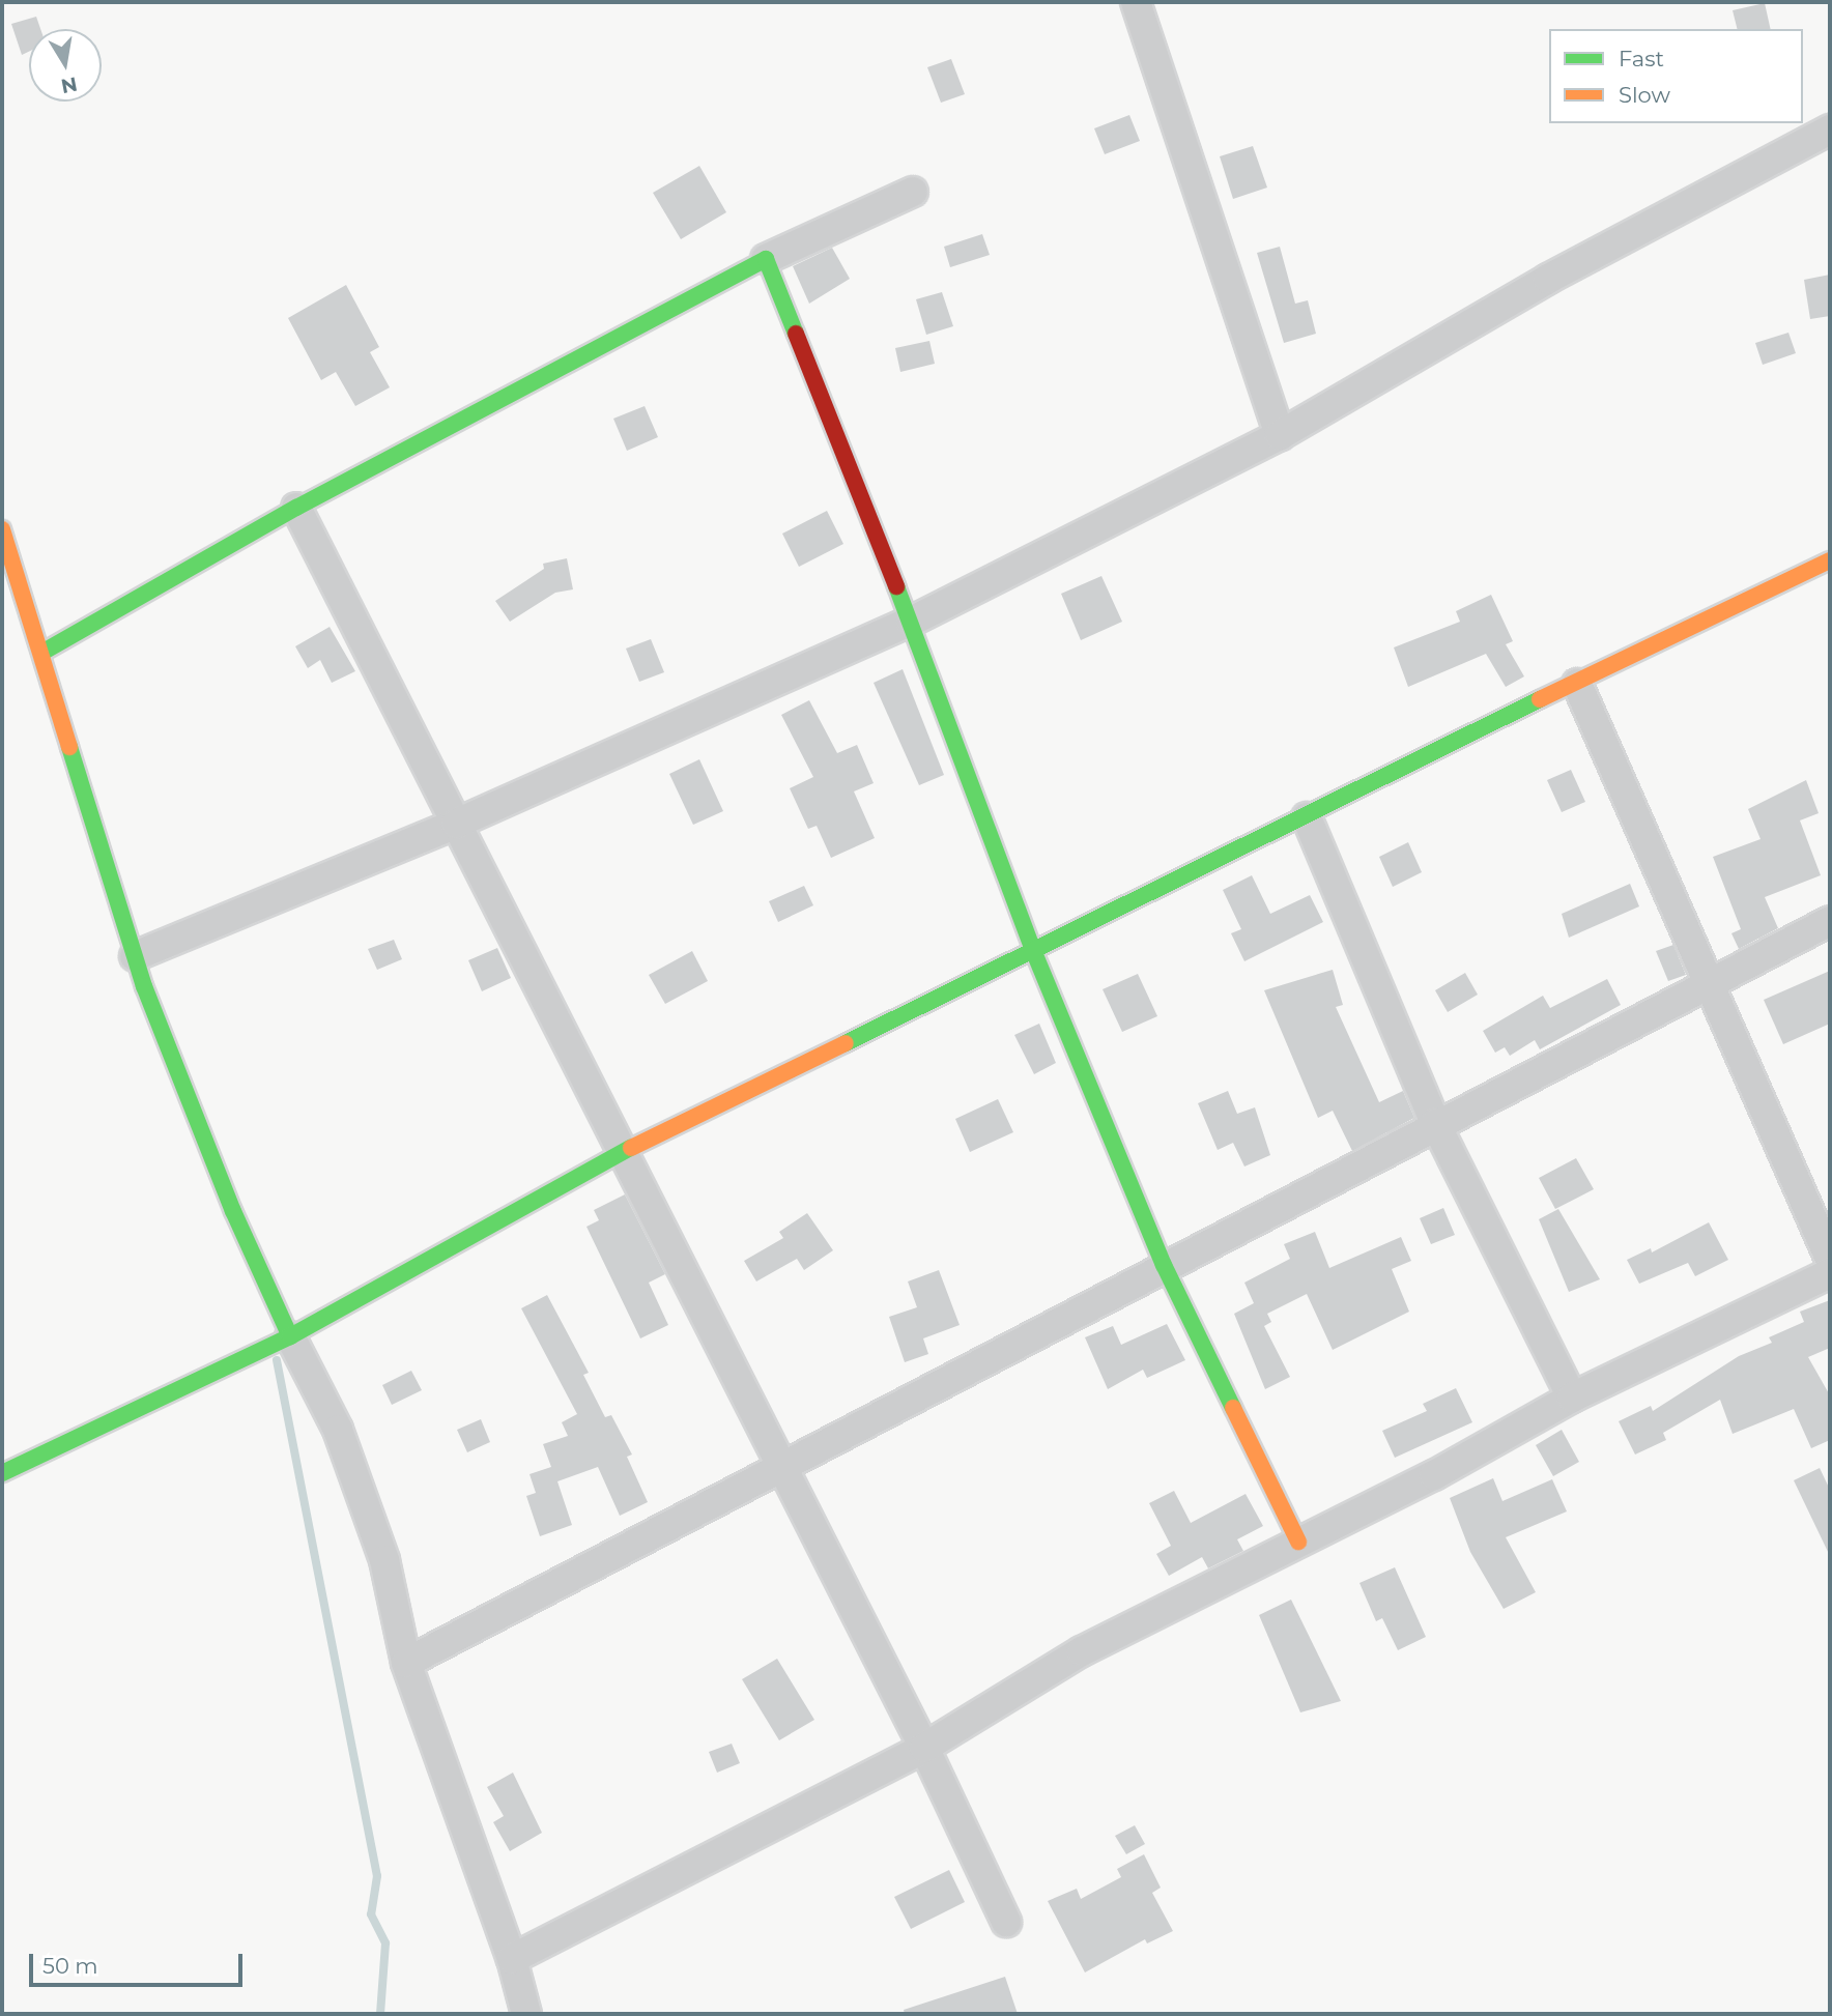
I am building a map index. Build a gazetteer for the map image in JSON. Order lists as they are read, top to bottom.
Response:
{
  "legend": ["Fast", "Slow"],
  "scale_bar": "50 m",
  "north": "bottom"
}
